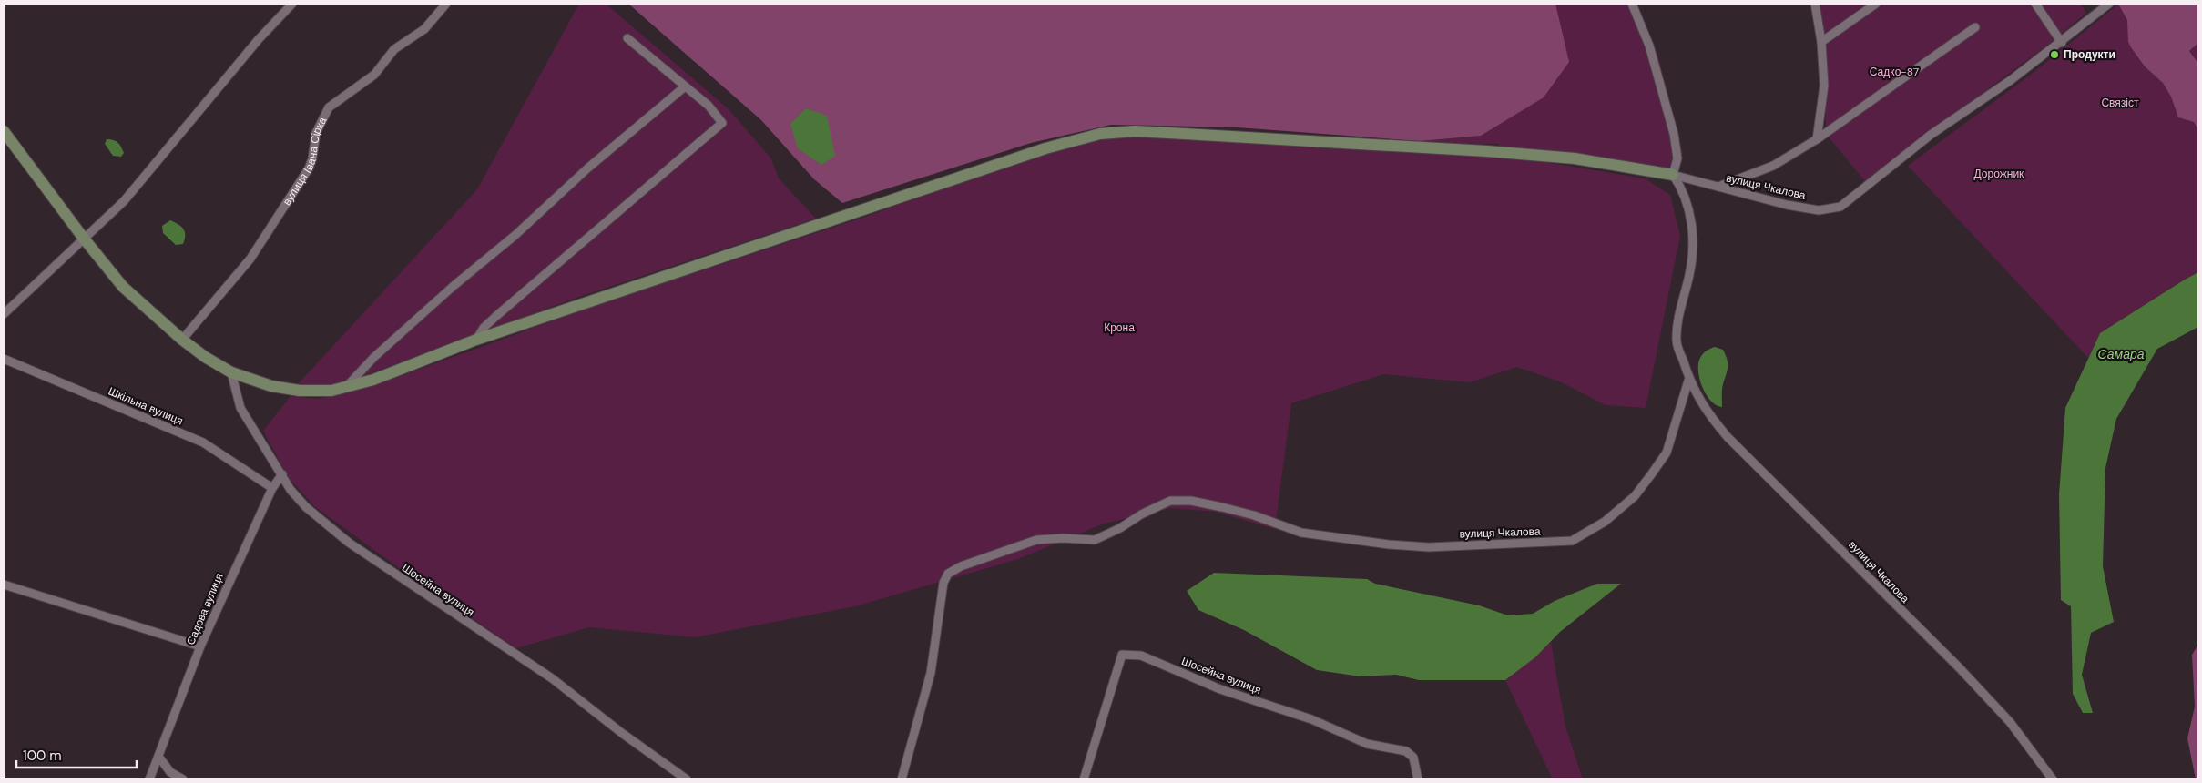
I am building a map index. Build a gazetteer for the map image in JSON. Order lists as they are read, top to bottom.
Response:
{
  "streets": {
    "street": [
      "вулиця Івана Сірка",
      "вулиця Чкалова",
      "Шкільна вулиця",
      "Шосейна вулиця",
      "Садова вулиця"
    ]
  },
  "crossings": [
    ["Шкільна вулиця", "Садова вулиця"],
    ["Шосейна вулиця", "Садова вулиця"]
  ],
  "water": ["Самара"],
  "parks": [
    "Садко-87",
    "Связіст",
    "Дорожник",
    "Крона"
  ],
  "places": ["Продукти"],
  "scale_bar": "100 m"
}
